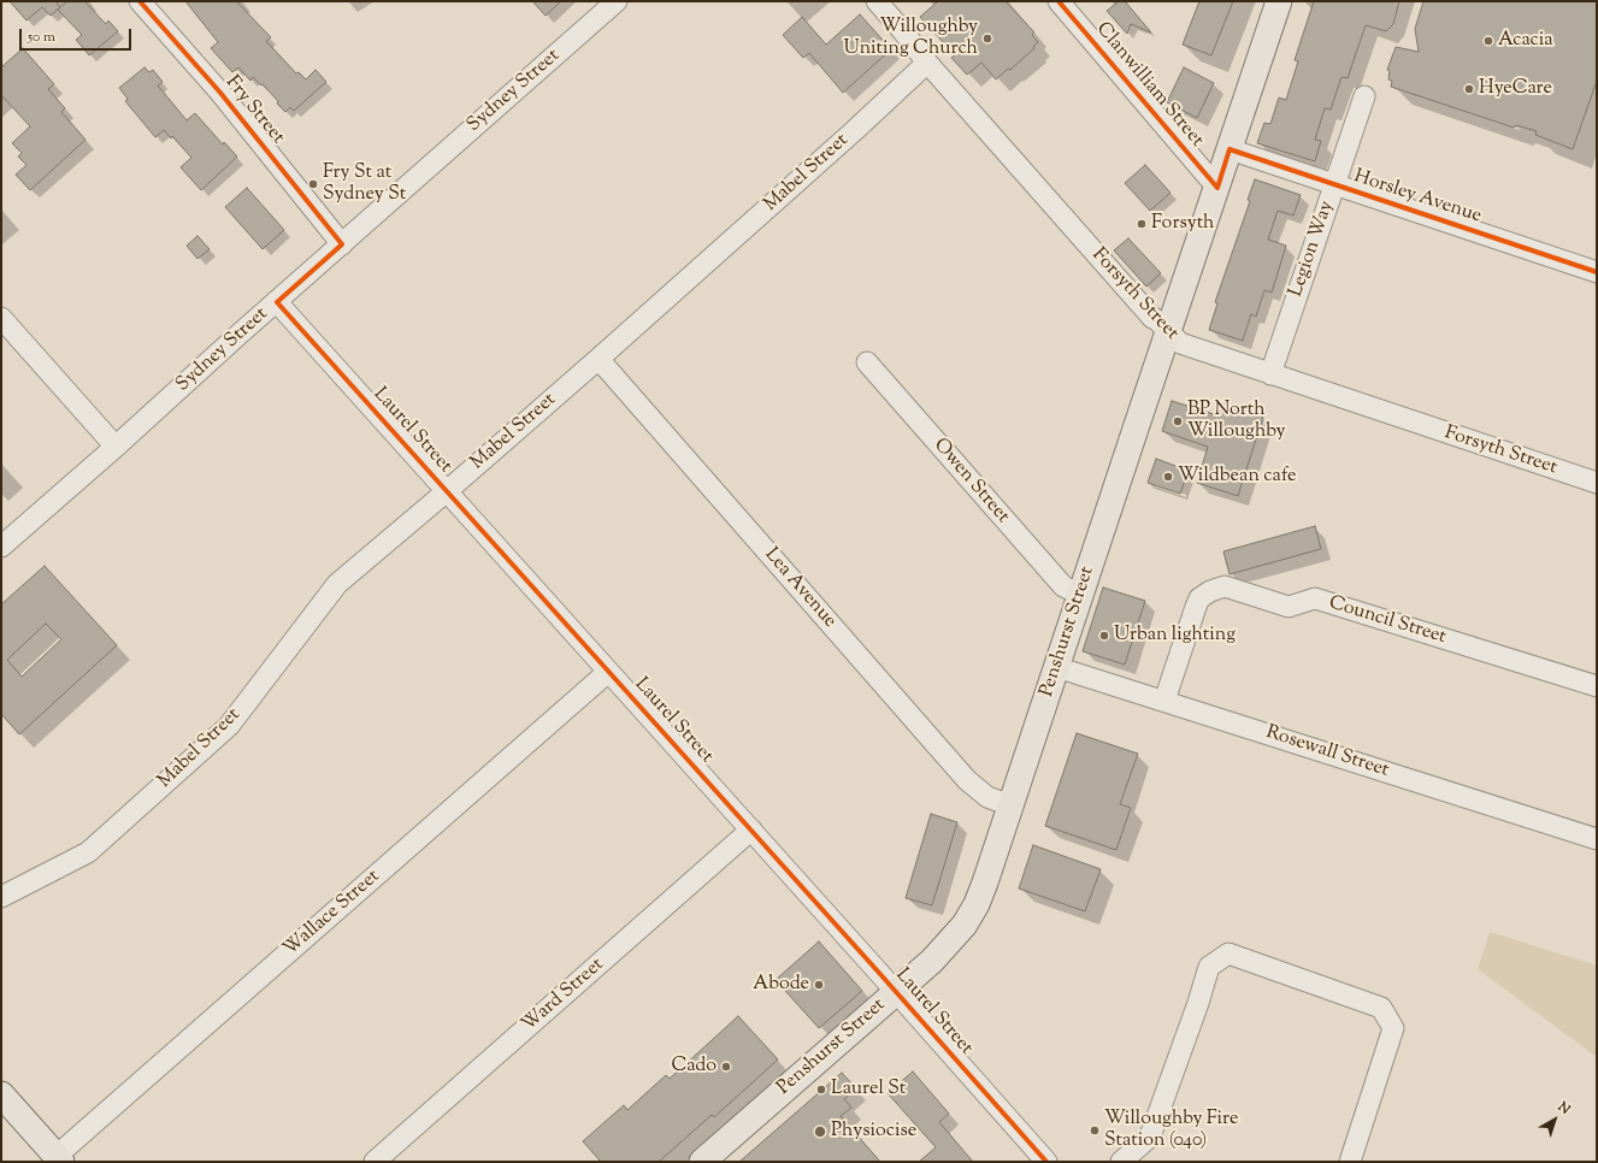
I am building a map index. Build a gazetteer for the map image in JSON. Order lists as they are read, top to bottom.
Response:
{
  "streets": {
    "main road": ["Penshurst Street"],
    "street": [
      "Clanwilliam Street",
      "Sydney Street",
      "Fry Street",
      "Mabel Street",
      "Horsley Avenue",
      "Legion Way",
      "Forsyth Street",
      "Laurel Street",
      "Owen Street",
      "Lea Avenue",
      "Council Street",
      "Rosewall Street",
      "Wallace Street",
      "Ward Street"
    ]
  },
  "crossings": [
    ["Clanwilliam Street", "Penshurst Street"],
    ["Sydney Street", "Fry Street"],
    ["Sydney Street", "Laurel Street"],
    ["Mabel Street", "Forsyth Street"],
    ["Mabel Street", "Laurel Street"],
    ["Mabel Street", "Lea Avenue"],
    ["Horsley Avenue", "Legion Way"],
    ["Horsley Avenue", "Penshurst Street"],
    ["Legion Way", "Forsyth Street"],
    ["Forsyth Street", "Penshurst Street"],
    ["Laurel Street", "Penshurst Street"],
    ["Laurel Street", "Wallace Street"],
    ["Laurel Street", "Ward Street"],
    ["Owen Street", "Penshurst Street"],
    ["Lea Avenue", "Penshurst Street"],
    ["Council Street", "Rosewall Street"],
    ["Penshurst Street", "Rosewall Street"]
  ],
  "places": [
    "Willoughby Uniting Church",
    "Acacia",
    "HyeCare",
    "Fry St at Sydney St",
    "Forsyth",
    "BP North Willoughby",
    "Wildbean cafe",
    "Urban lighting",
    "Abode",
    "Cado",
    "Laurel St",
    "Willoughby Fire Station (040)",
    "Physiocise"
  ],
  "scale_bar": "50 m",
  "north": "top right"
}
